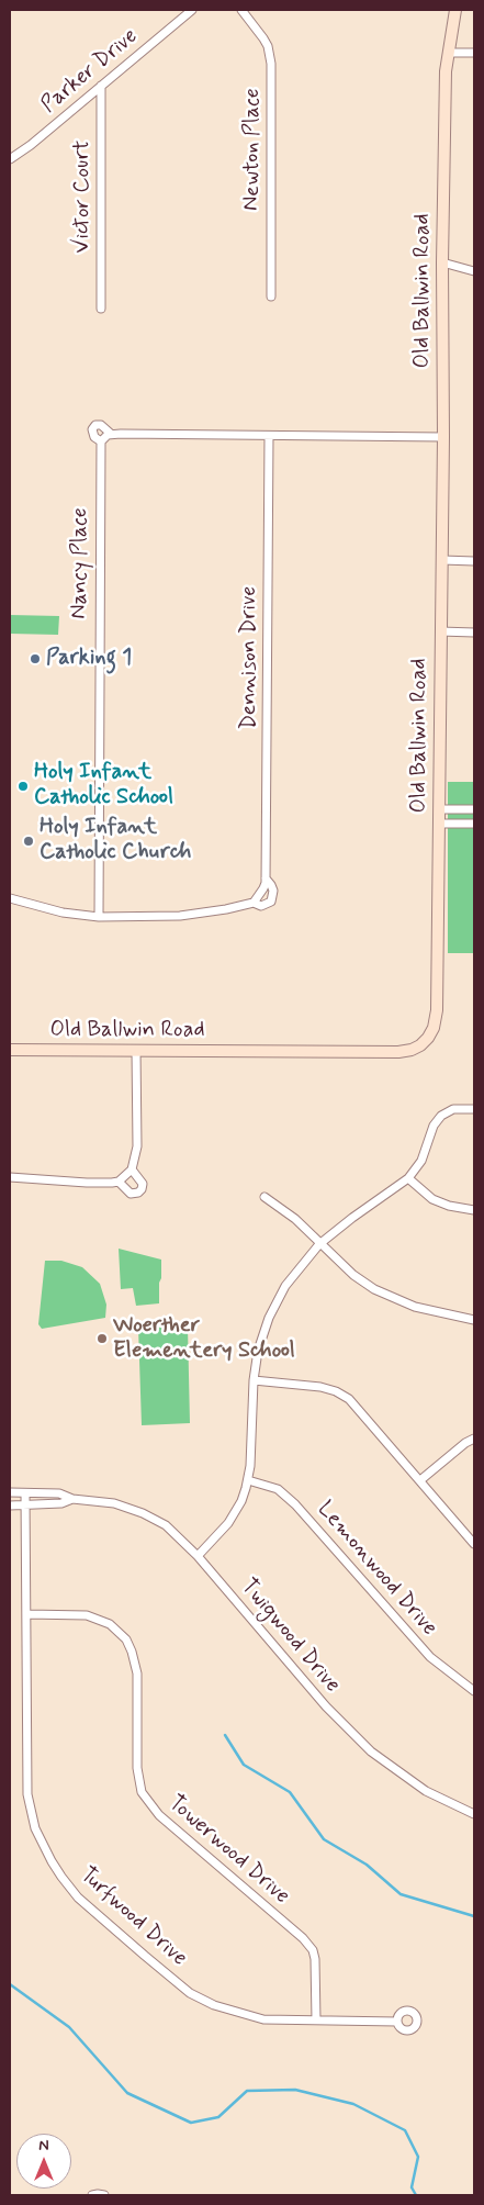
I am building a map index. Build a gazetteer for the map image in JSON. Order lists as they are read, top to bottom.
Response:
{
  "streets": {
    "street": [
      "Parker Drive",
      "Newton Place",
      "Victor Court",
      "Old Ballwin Road",
      "Nancy Place",
      "Dennison Drive",
      "Lemonwood Drive",
      "Twigwood Drive",
      "Towerwood Drive",
      "Turfwood Drive"
    ]
  },
  "crossings": [
    ["Parker Drive", "Victor Court"],
    ["Old Ballwin Road", "Nancy Place"],
    ["Nancy Place", "Dennison Drive"],
    ["Twigwood Drive", "Turfwood Drive"],
    ["Towerwood Drive", "Turfwood Drive"]
  ],
  "places": [
    "Parking 1",
    "Holy Infant Catholic School",
    "Holy Infant Catholic Church",
    "Woerther Elementery School"
  ],
  "north": "top"
}
